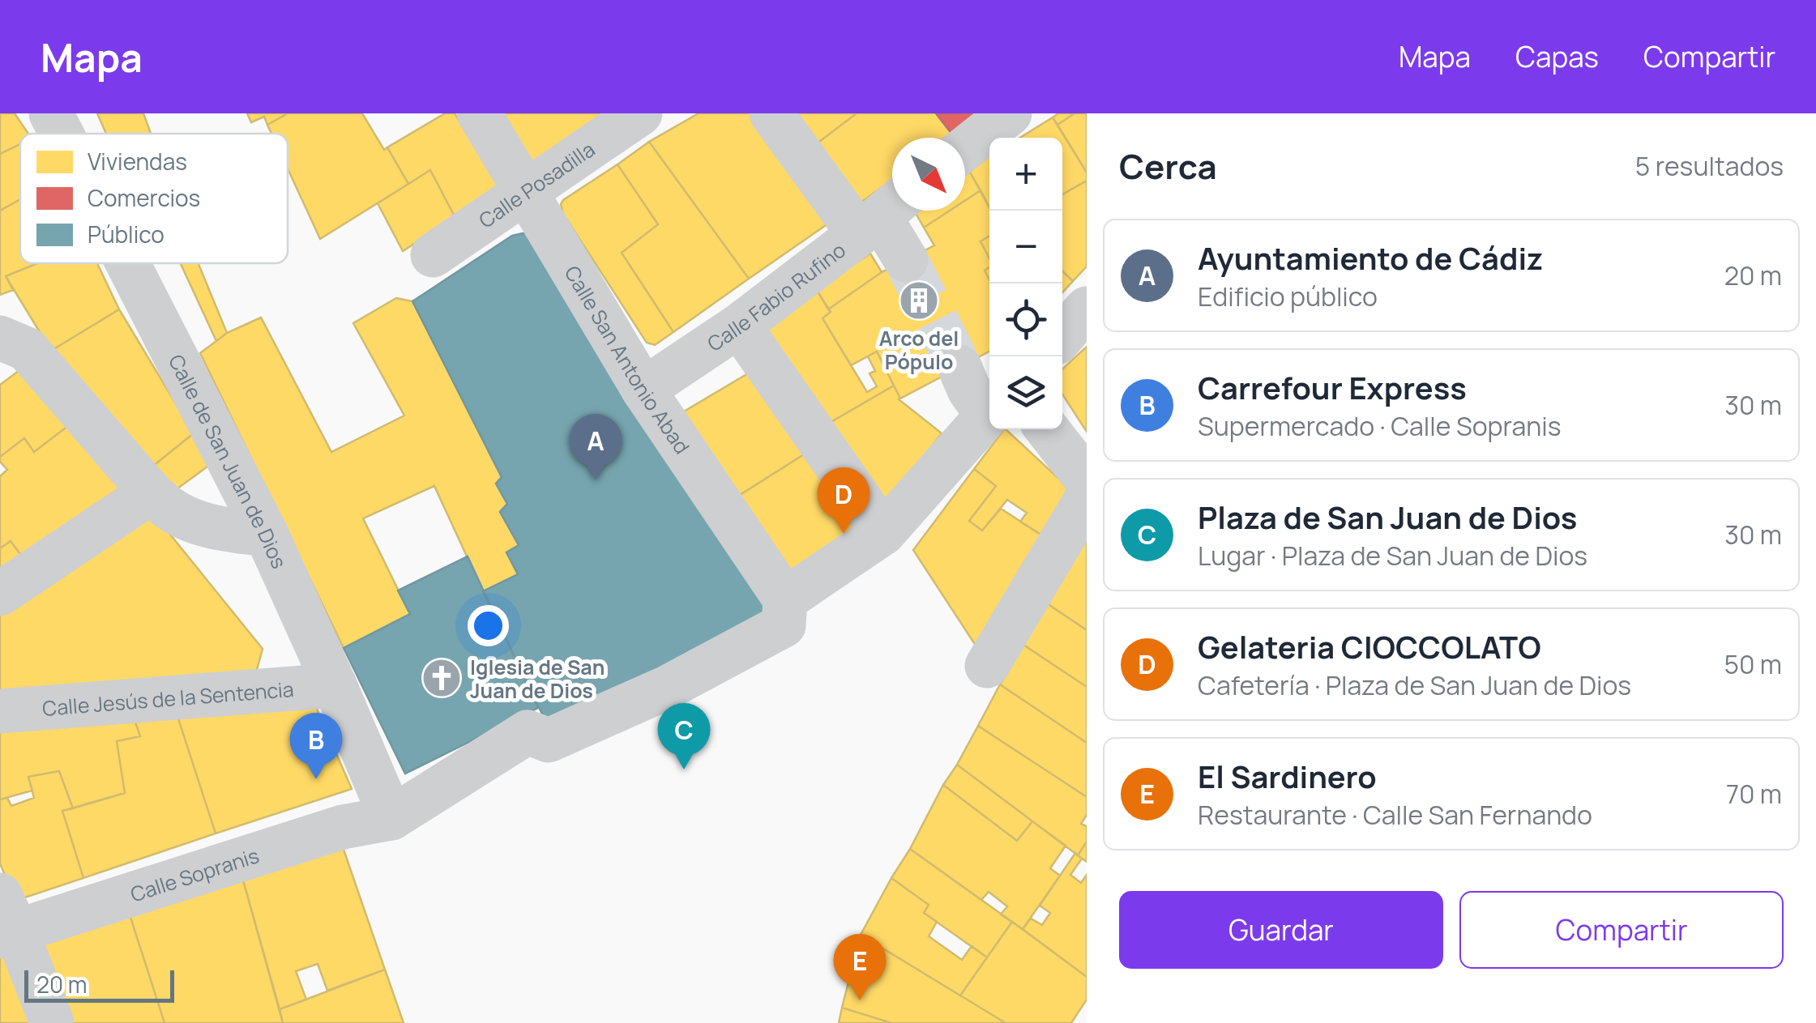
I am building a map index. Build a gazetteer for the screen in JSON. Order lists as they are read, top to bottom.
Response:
{
  "streets": {
    "street": [
      "Calle Posadilla",
      "Calle Fabio Rufino",
      "Calle San Antonio Abad",
      "Calle de San Juan de Dios",
      "Calle Jesús de la Sentencia",
      "Calle Sopranis"
    ]
  },
  "crossings": [
    ["Calle Posadilla", "Calle San Antonio Abad"],
    ["Calle Fabio Rufino", "Calle San Antonio Abad"],
    ["Calle de San Juan de Dios", "Calle Jesús de la Sentencia"],
    ["Calle de San Juan de Dios", "Calle Sopranis"]
  ],
  "places": {
    "building": ["Arco del Pópulo"],
    "church": ["Iglesia de San Juan de Dios"]
  },
  "legend": ["Viviendas", "Comercios", "Público"],
  "scale_bar": "20 m",
  "north": "bottom right",
  "page": {
    "header": "Mapa",
    "nav": ["Mapa", "Capas", "Compartir"],
    "heading": ["Cerca", "5 resultados"],
    "map_buttons": ["+", "−"],
    "list": [
      {
        "mark": "A",
        "name": "Ayuntamiento de Cádiz",
        "note": "Edificio público",
        "value": "20 m"
      },
      {
        "mark": "B",
        "name": "Carrefour Express",
        "note": "Supermercado · Calle Sopranis",
        "value": "30 m"
      },
      {
        "mark": "C",
        "name": "Plaza de San Juan de Dios",
        "note": "Lugar · Plaza de San Juan de Dios",
        "value": "30 m"
      },
      {
        "mark": "D",
        "name": "Gelateria CIOCCOLATO",
        "note": "Cafetería · Plaza de San Juan de Dios",
        "value": "50 m"
      },
      {
        "mark": "E",
        "name": "El Sardinero",
        "note": "Restaurante · Calle San Fernando",
        "value": "70 m"
      }
    ],
    "pins": [
      "A",
      "D",
      "C",
      "B",
      "E"
    ],
    "buttons": ["Guardar", "Compartir"],
    "scale": "20 m"
  }
}
